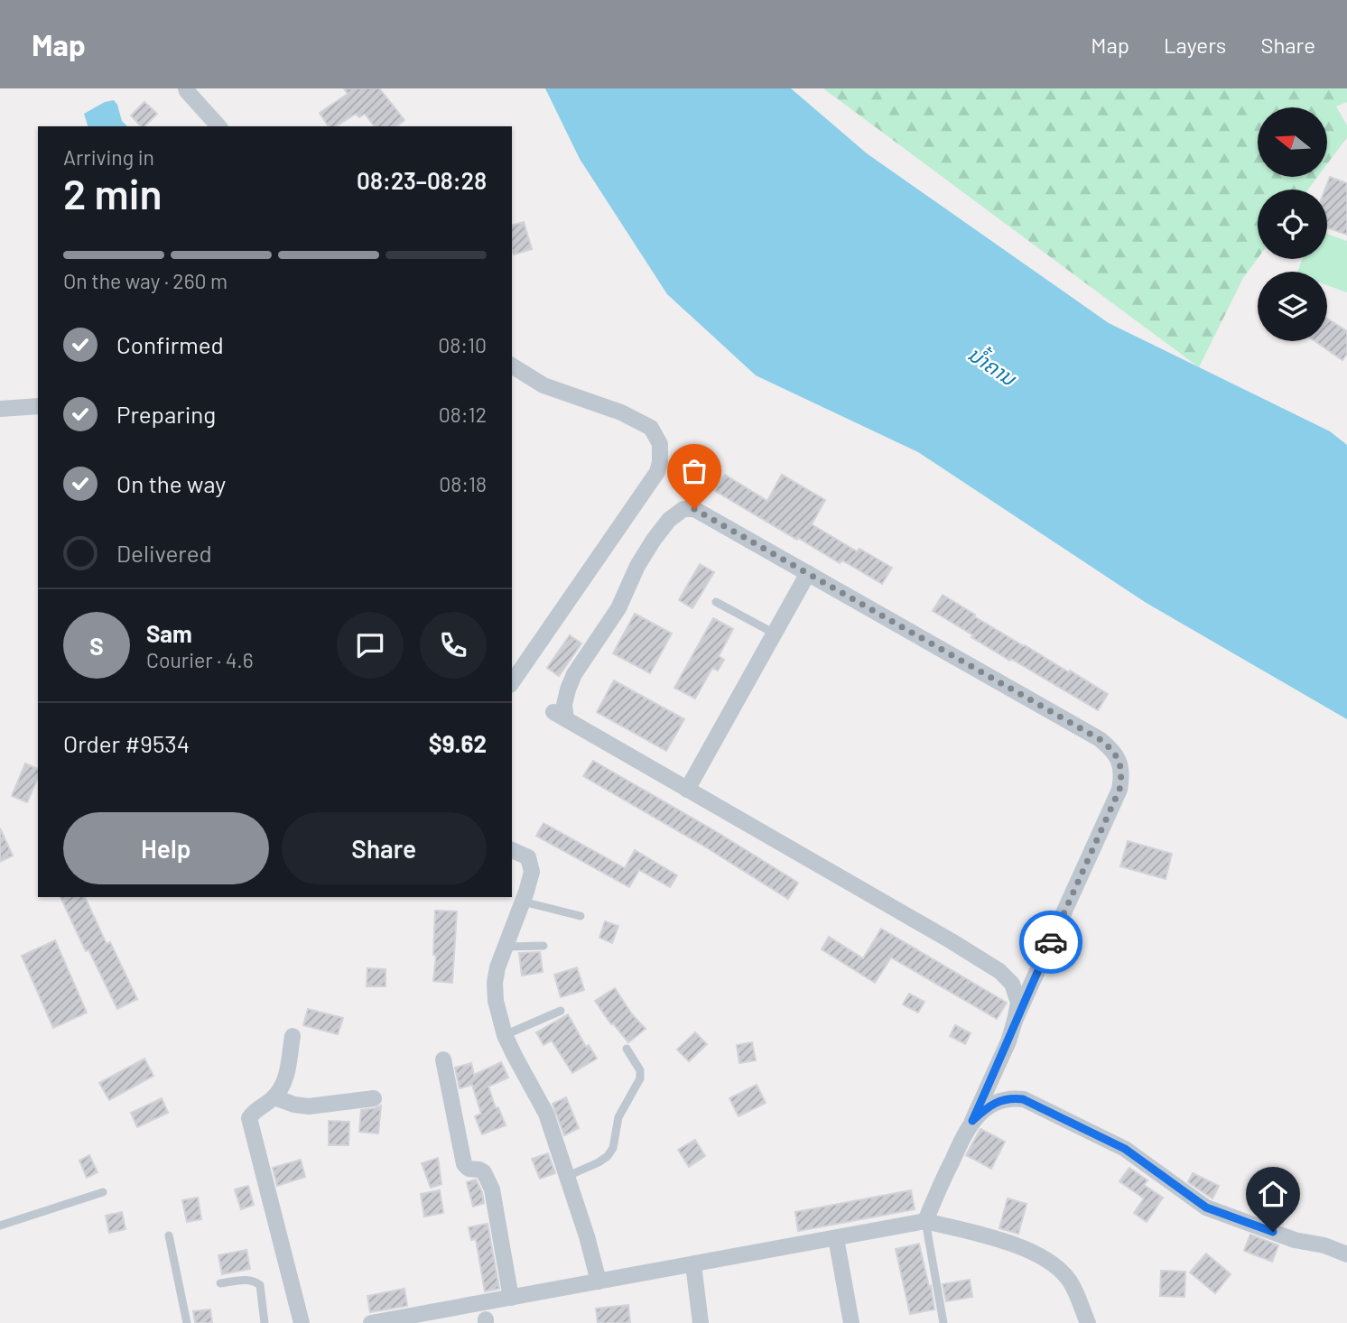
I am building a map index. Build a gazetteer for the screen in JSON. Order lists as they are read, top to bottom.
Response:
{
  "water": ["ນ້ຳຄານ"],
  "north": "left",
  "page": {
    "header": "Map",
    "nav": ["Map", "Layers", "Share"],
    "heading": ["2 min", "Arriving in", "08:23–08:28"],
    "panel": [
      "Sam",
      "Courier · 4.6",
      "Order #9534",
      "$9.62"
    ],
    "bar": "On the way · 260 m",
    "list": [
      ["Confirmed", "08:10"],
      ["Preparing", "08:12"],
      ["On the way", "08:18"],
      "Delivered"
    ],
    "round": "S",
    "buttons": ["Help", "Share"]
  }
}
